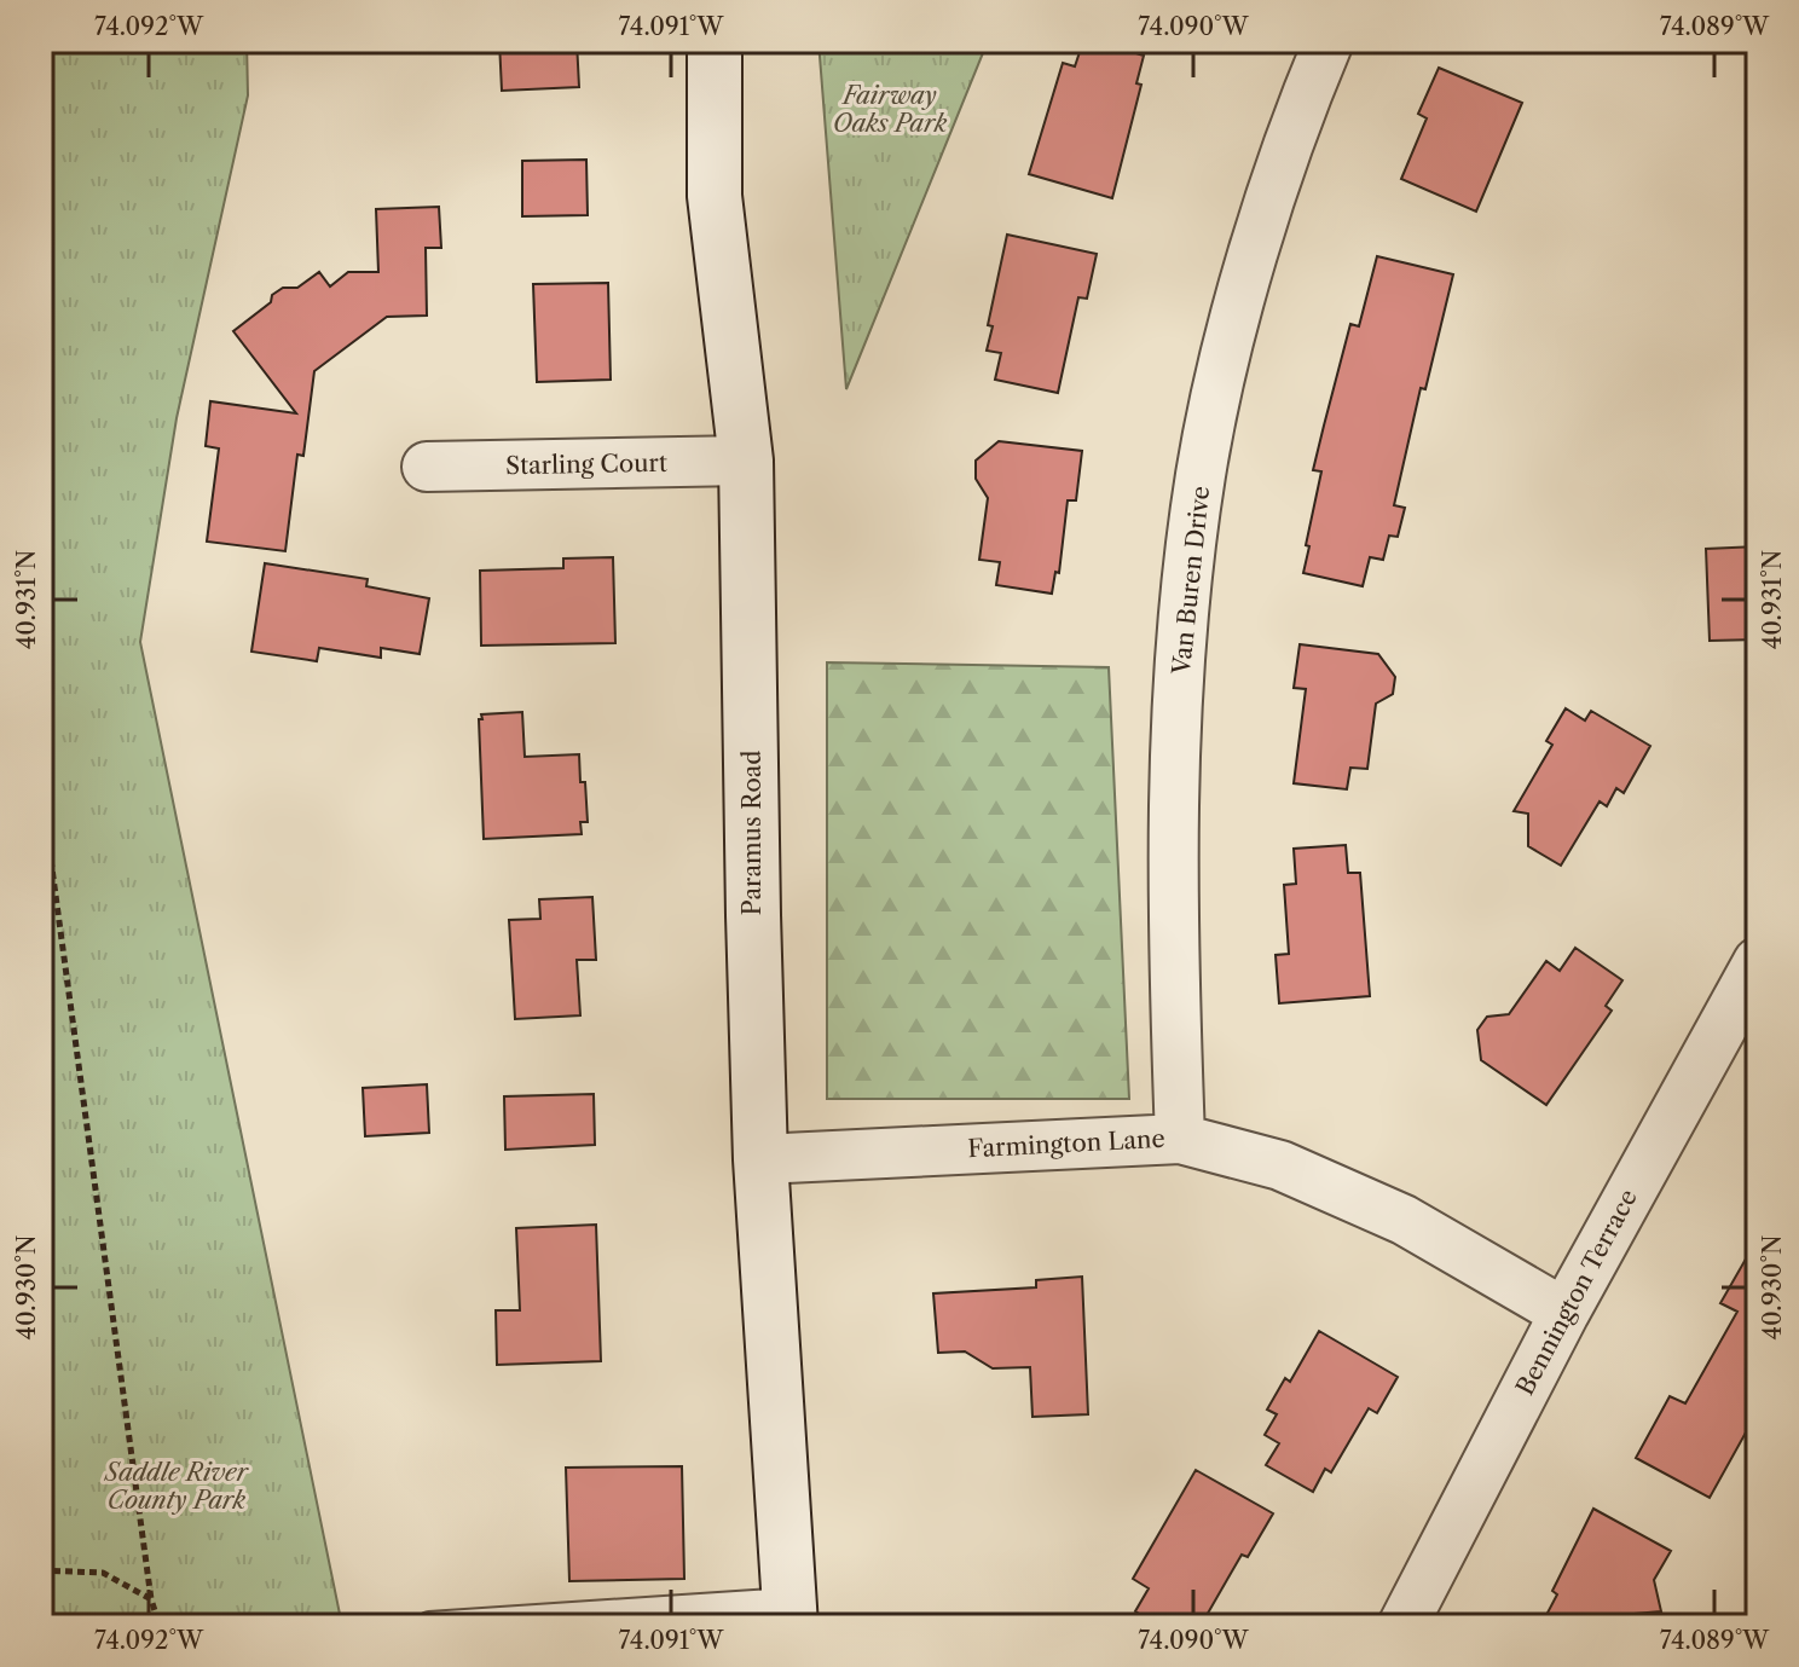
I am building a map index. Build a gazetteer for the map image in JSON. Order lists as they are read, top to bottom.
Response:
{
  "streets": {
    "main road": ["Paramus Road"],
    "street": [
      "Starling Court",
      "Van Buren Drive",
      "Farmington Lane",
      "Bennington Terrace"
    ]
  },
  "crossings": [
    ["Starling Court", "Paramus Road"],
    ["Van Buren Drive", "Farmington Lane"],
    ["Paramus Road", "Farmington Lane"],
    ["Farmington Lane", "Bennington Terrace"]
  ],
  "parks": ["Fairway Oaks Park", "Saddle River County Park"],
  "coordinates": [
    "74.092°W",
    "74.091°W",
    "74.090°W",
    "74.089°W",
    "40.931°N",
    "40.930°N"
  ]
}
